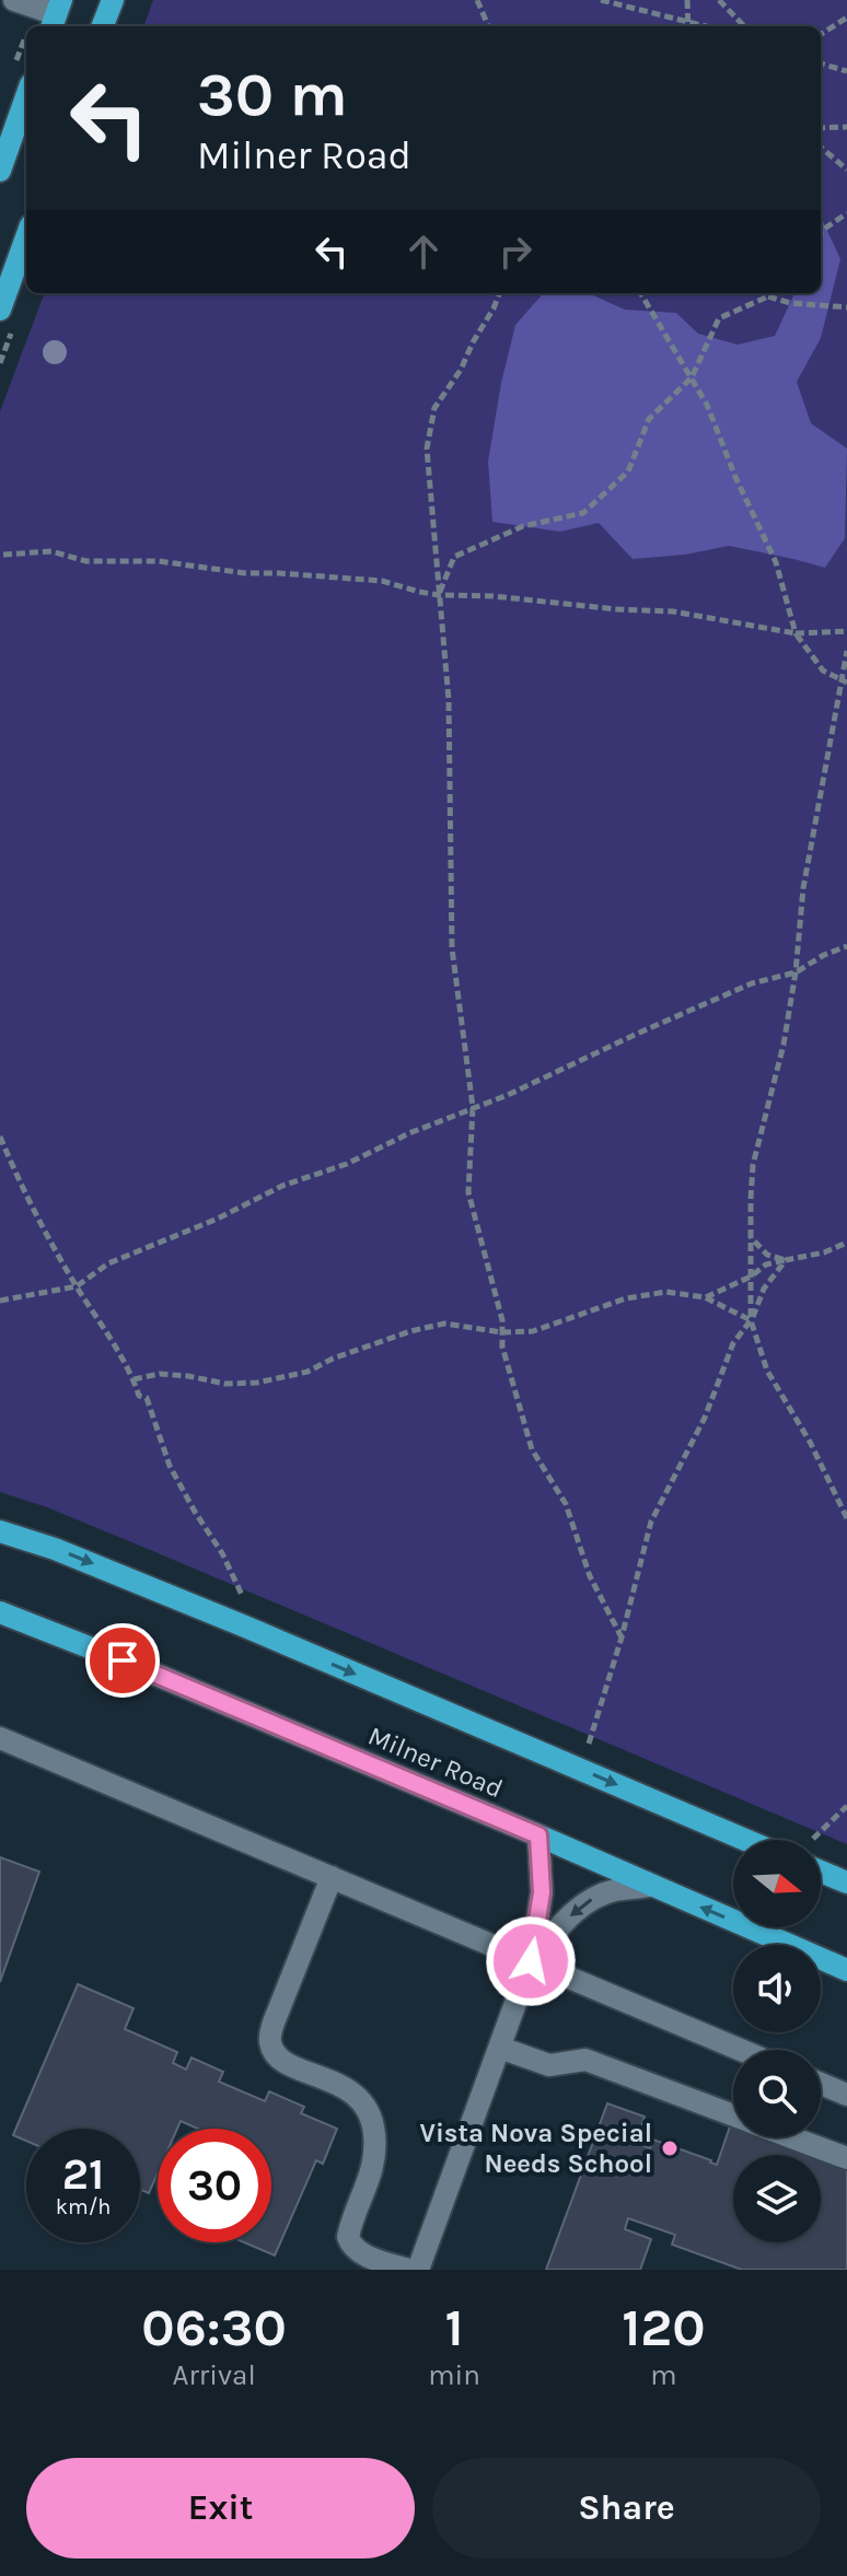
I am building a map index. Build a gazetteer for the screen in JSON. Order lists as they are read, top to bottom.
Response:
{
  "streets": {
    "main road": ["Milner Road"]
  },
  "places": ["Vista Nova Special Needs School"],
  "north": "right",
  "page": {
    "turn": ["30 m", "Milner Road"],
    "speed": "21 km/h",
    "limit": "30",
    "eta": [
      "06:30",
      "Arrival",
      "1",
      "min",
      "120",
      "m"
    ],
    "buttons": ["Exit", "Share"]
  }
}
